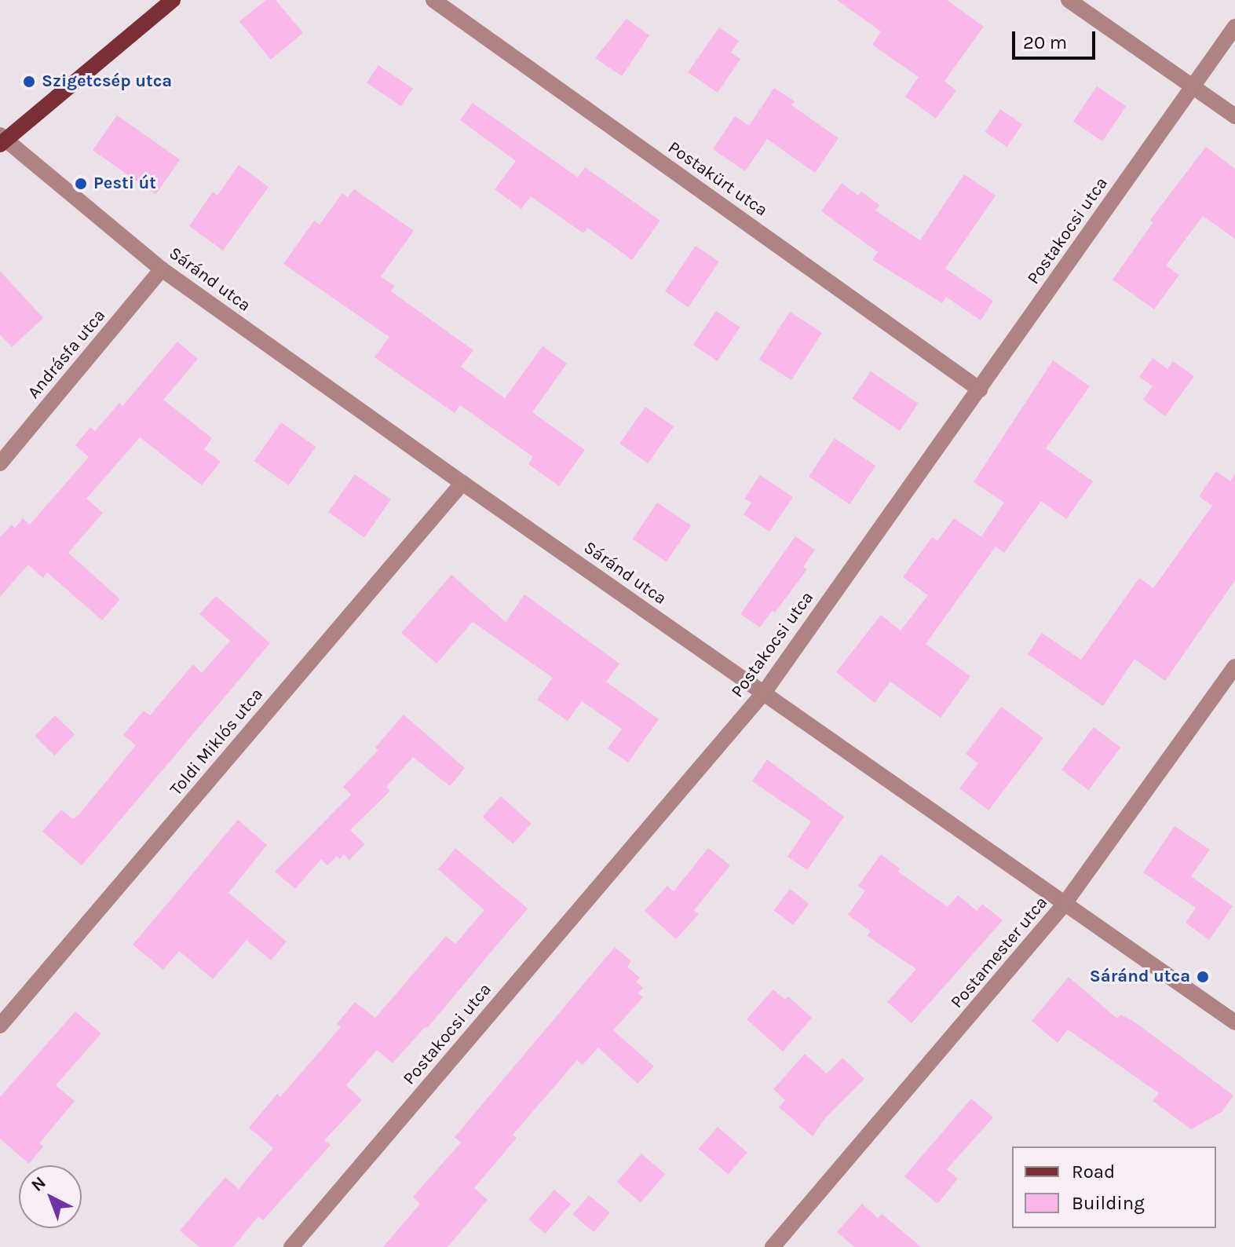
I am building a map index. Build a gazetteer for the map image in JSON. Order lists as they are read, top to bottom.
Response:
{
  "streets": {
    "street": [
      "Postakürt utca",
      "Postakocsi utca",
      "Sáránd utca",
      "Andrásfa utca",
      "Toldi Miklós utca",
      "Postamester utca"
    ]
  },
  "crossings": [
    ["Postakürt utca", "Postakocsi utca"],
    ["Postakocsi utca", "Sáránd utca"],
    ["Sáránd utca", "Andrásfa utca"],
    ["Sáránd utca", "Toldi Miklós utca"],
    ["Sáránd utca", "Postamester utca"]
  ],
  "places": ["Szigetcsép utca", "Pesti út", "Sáránd utca"],
  "legend": ["Road", "Building"],
  "scale_bar": "20 m",
  "north": "top left"
}
